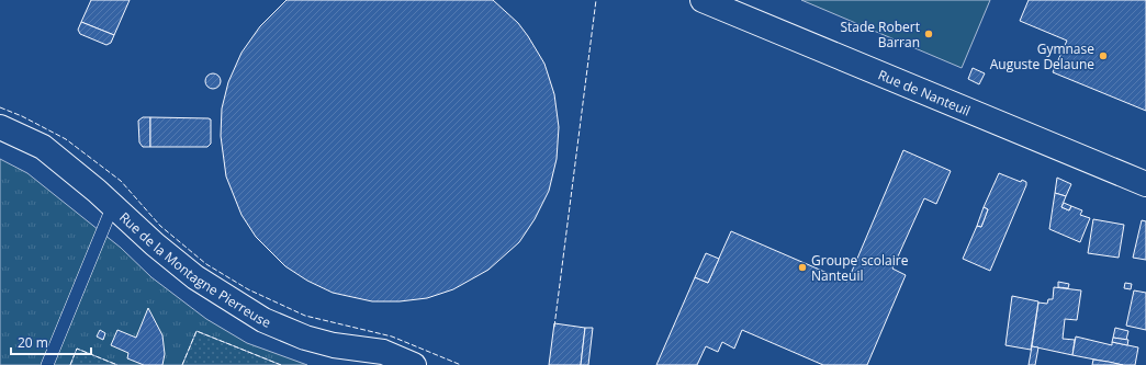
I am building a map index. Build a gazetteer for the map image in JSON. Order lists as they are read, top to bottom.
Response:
{
  "streets": {
    "street": ["Rue de Nanteuil", "Rue de la Montagne Pierreuse"]
  },
  "places": ["Stade Robert Barran", "Gymnase Auguste Delaune", "Groupe scolaire Nanteuil"],
  "scale_bar": "20 m"
}
